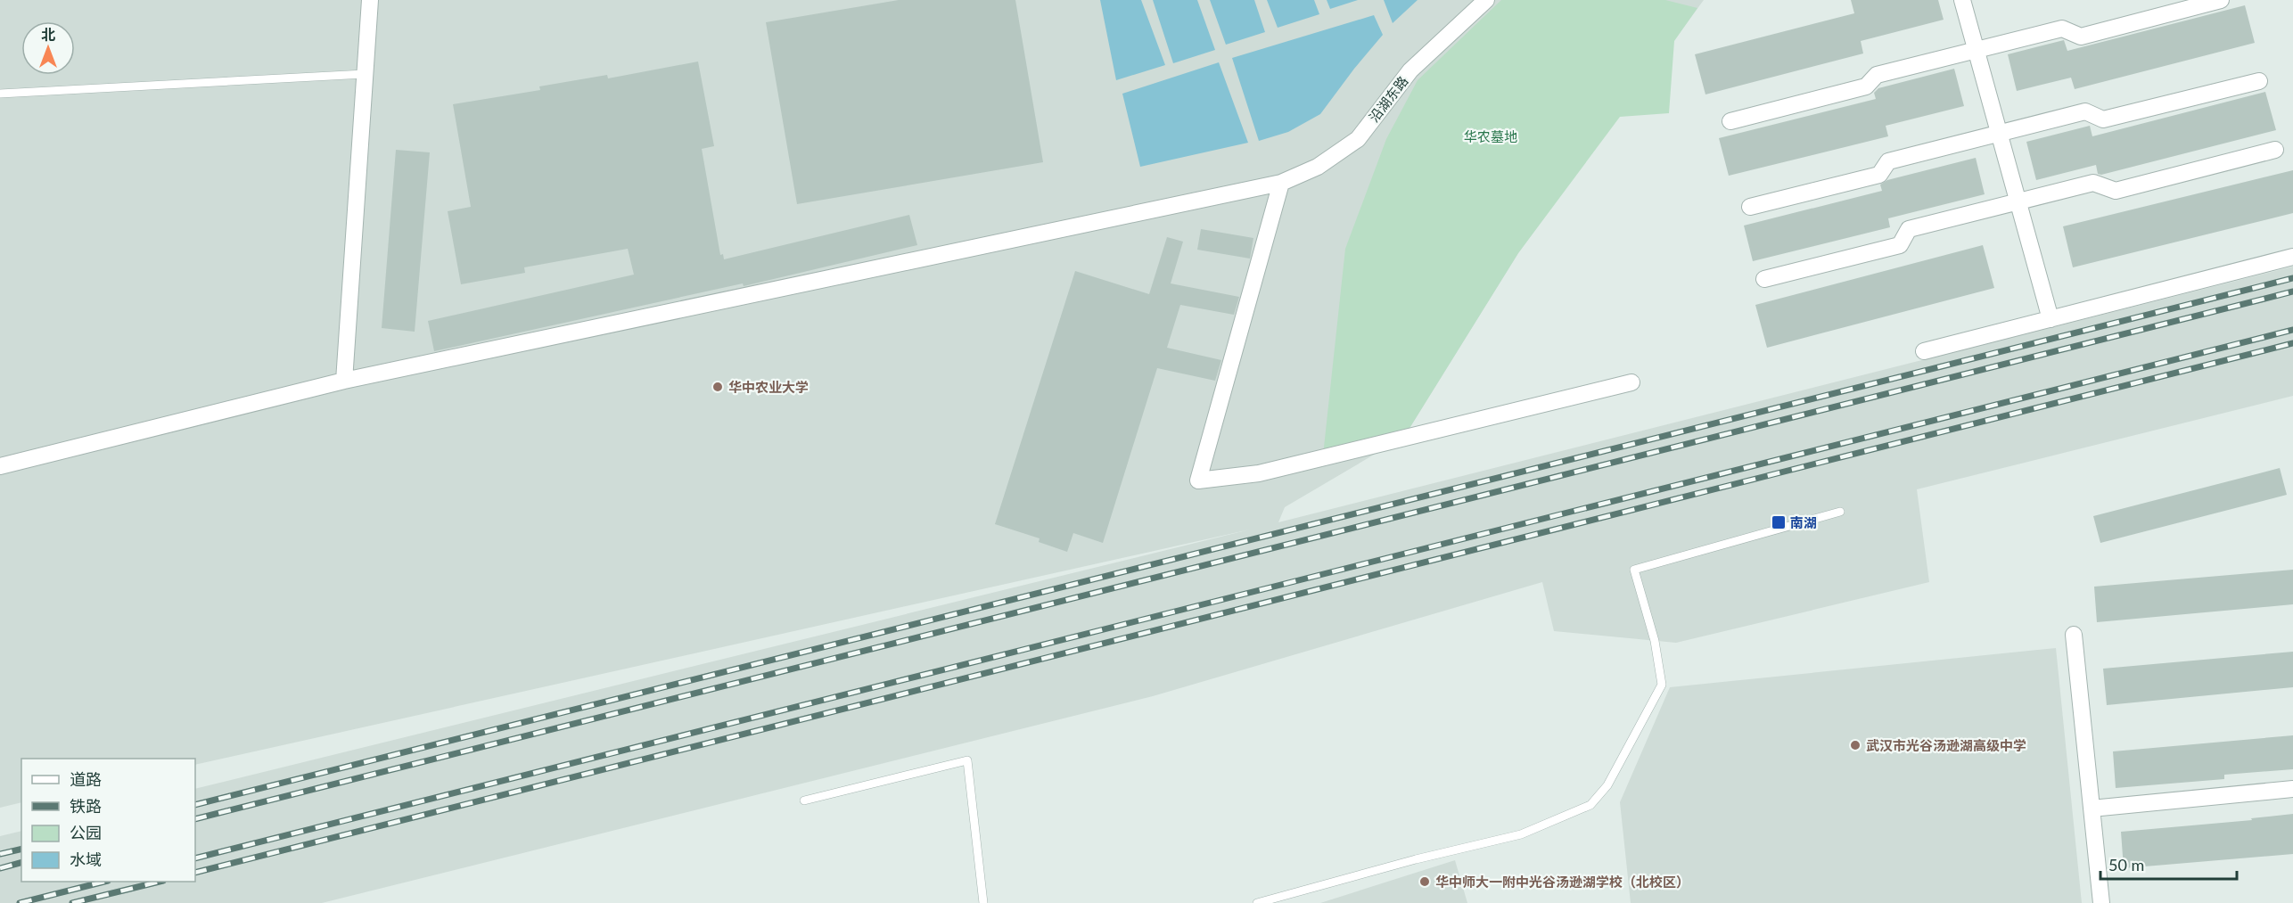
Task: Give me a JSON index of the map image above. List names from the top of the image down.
{
  "streets": {
    "street": ["沿湖东路"]
  },
  "parks": ["华农墓地"],
  "places": {
    "other": ["华中农业大学", "武汉市光谷汤逊湖高级中学", "华中师大一附中光谷汤逊湖学校（北校区）"],
    "transit": ["南湖"]
  },
  "legend": [
    "道路",
    "铁路",
    "公园",
    "水域"
  ],
  "scale_bar": "50 m",
  "north": "top"
}
